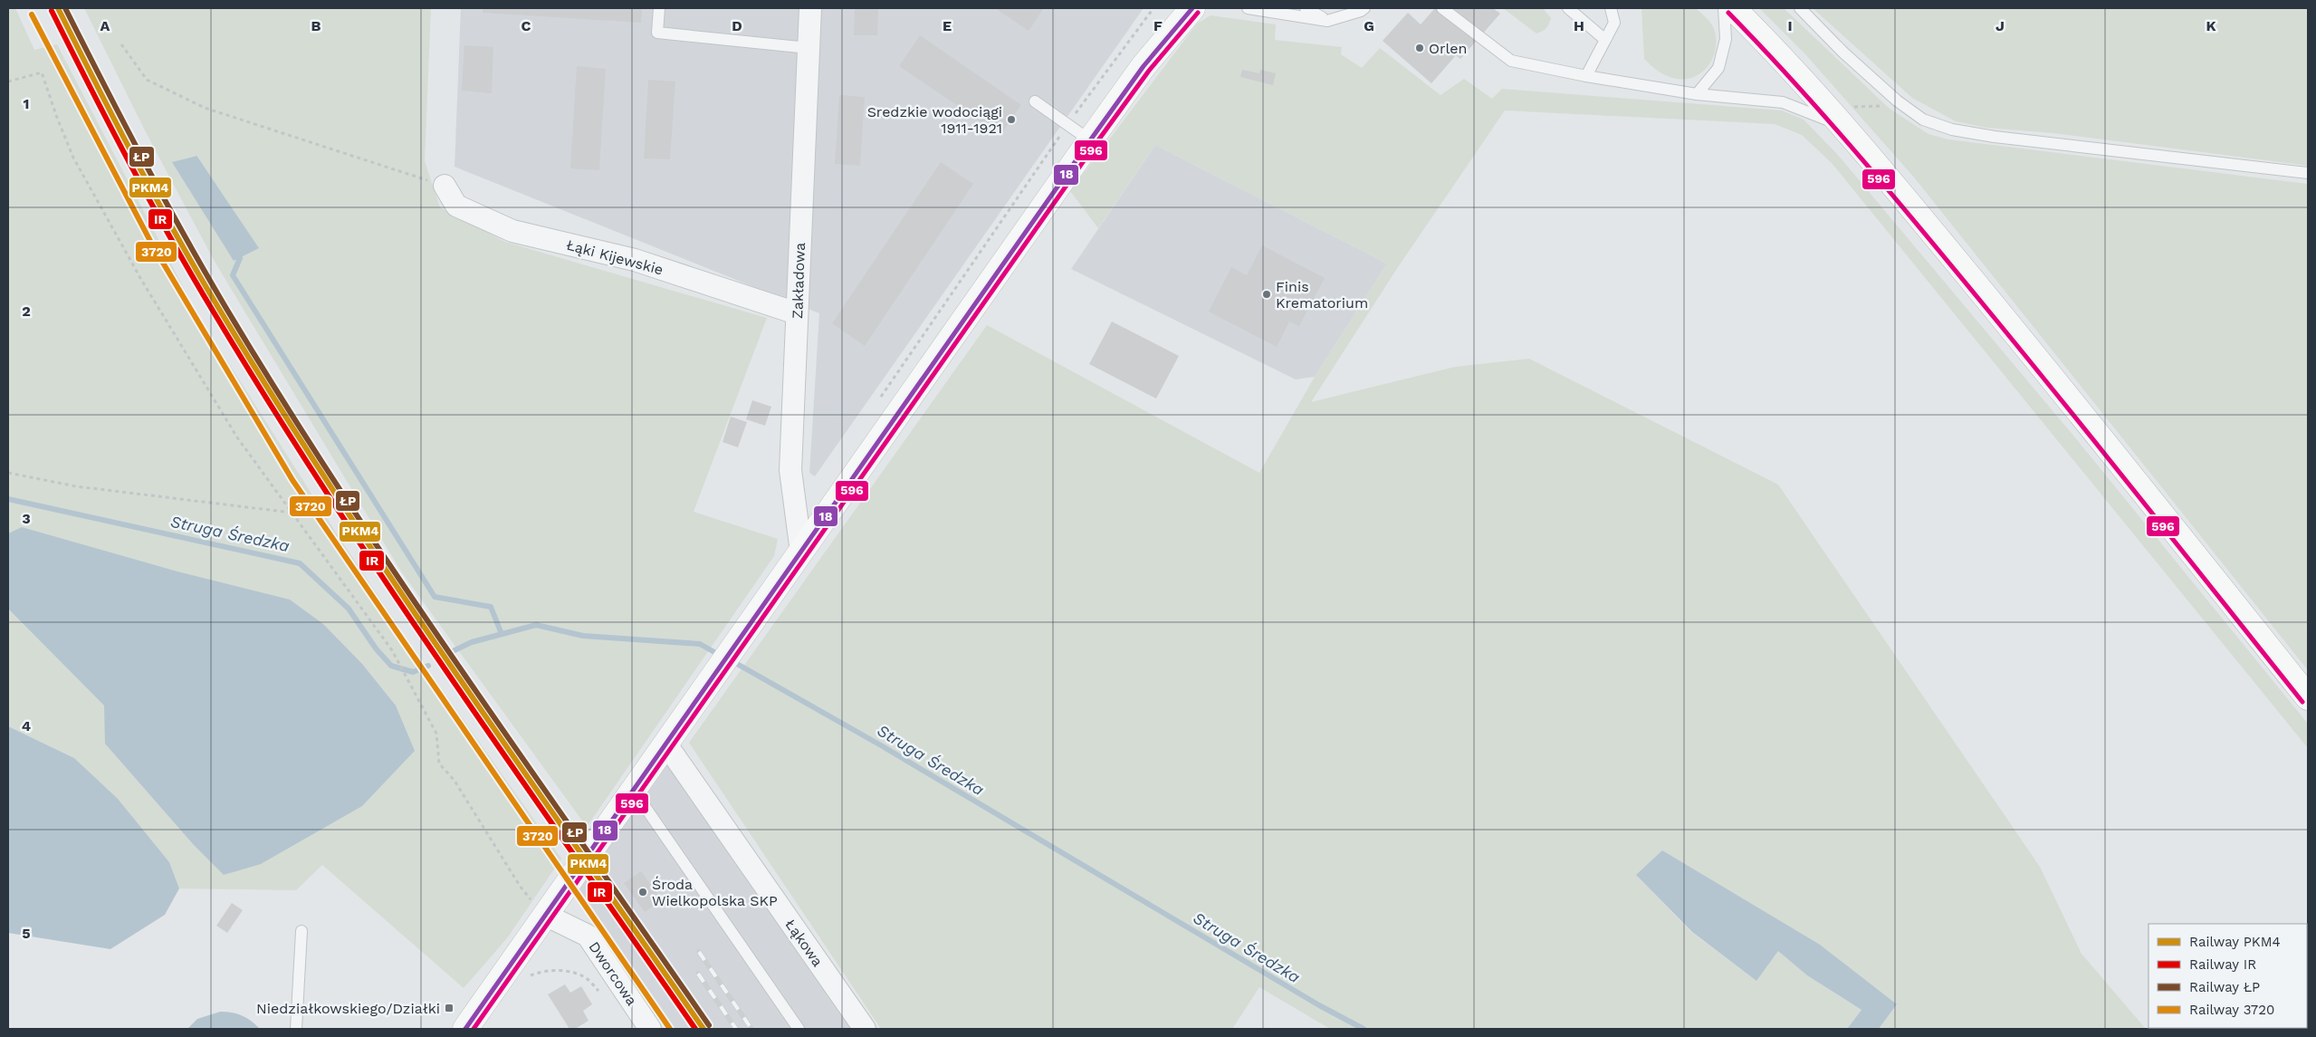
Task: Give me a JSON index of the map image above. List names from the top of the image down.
{
  "streets": {
    "street": [
      "Łąki Kijewskie",
      "Zakładowa",
      "Łąkowa",
      "Dworcowa"
    ]
  },
  "crossings": [
    ["Łąki Kijewskie", "Zakładowa"]
  ],
  "water": ["Struga Średzka"],
  "places": {
    "other": [
      "Orlen",
      "Sredzkie wodociągi 1911-1921",
      "Finis Krematorium",
      "Środa Wielkopolska SKP"
    ],
    "transit": ["Niedziałkowskiego/Działki"]
  },
  "lines": [
    "rail line PKM4",
    "rail line ŁP",
    "transit line 18",
    "rail line IR",
    "transit line 596",
    "rail line 3720"
  ],
  "legend": [
    "Railway PKM4",
    "Railway IR",
    "Railway ŁP",
    "Railway 3720"
  ],
  "grid": {
    "columns": [
      "A",
      "B",
      "C",
      "D",
      "E",
      "F",
      "G",
      "H",
      "I",
      "J",
      "K"
    ],
    "rows": [
      "1",
      "2",
      "3",
      "4",
      "5"
    ]
  }
}
